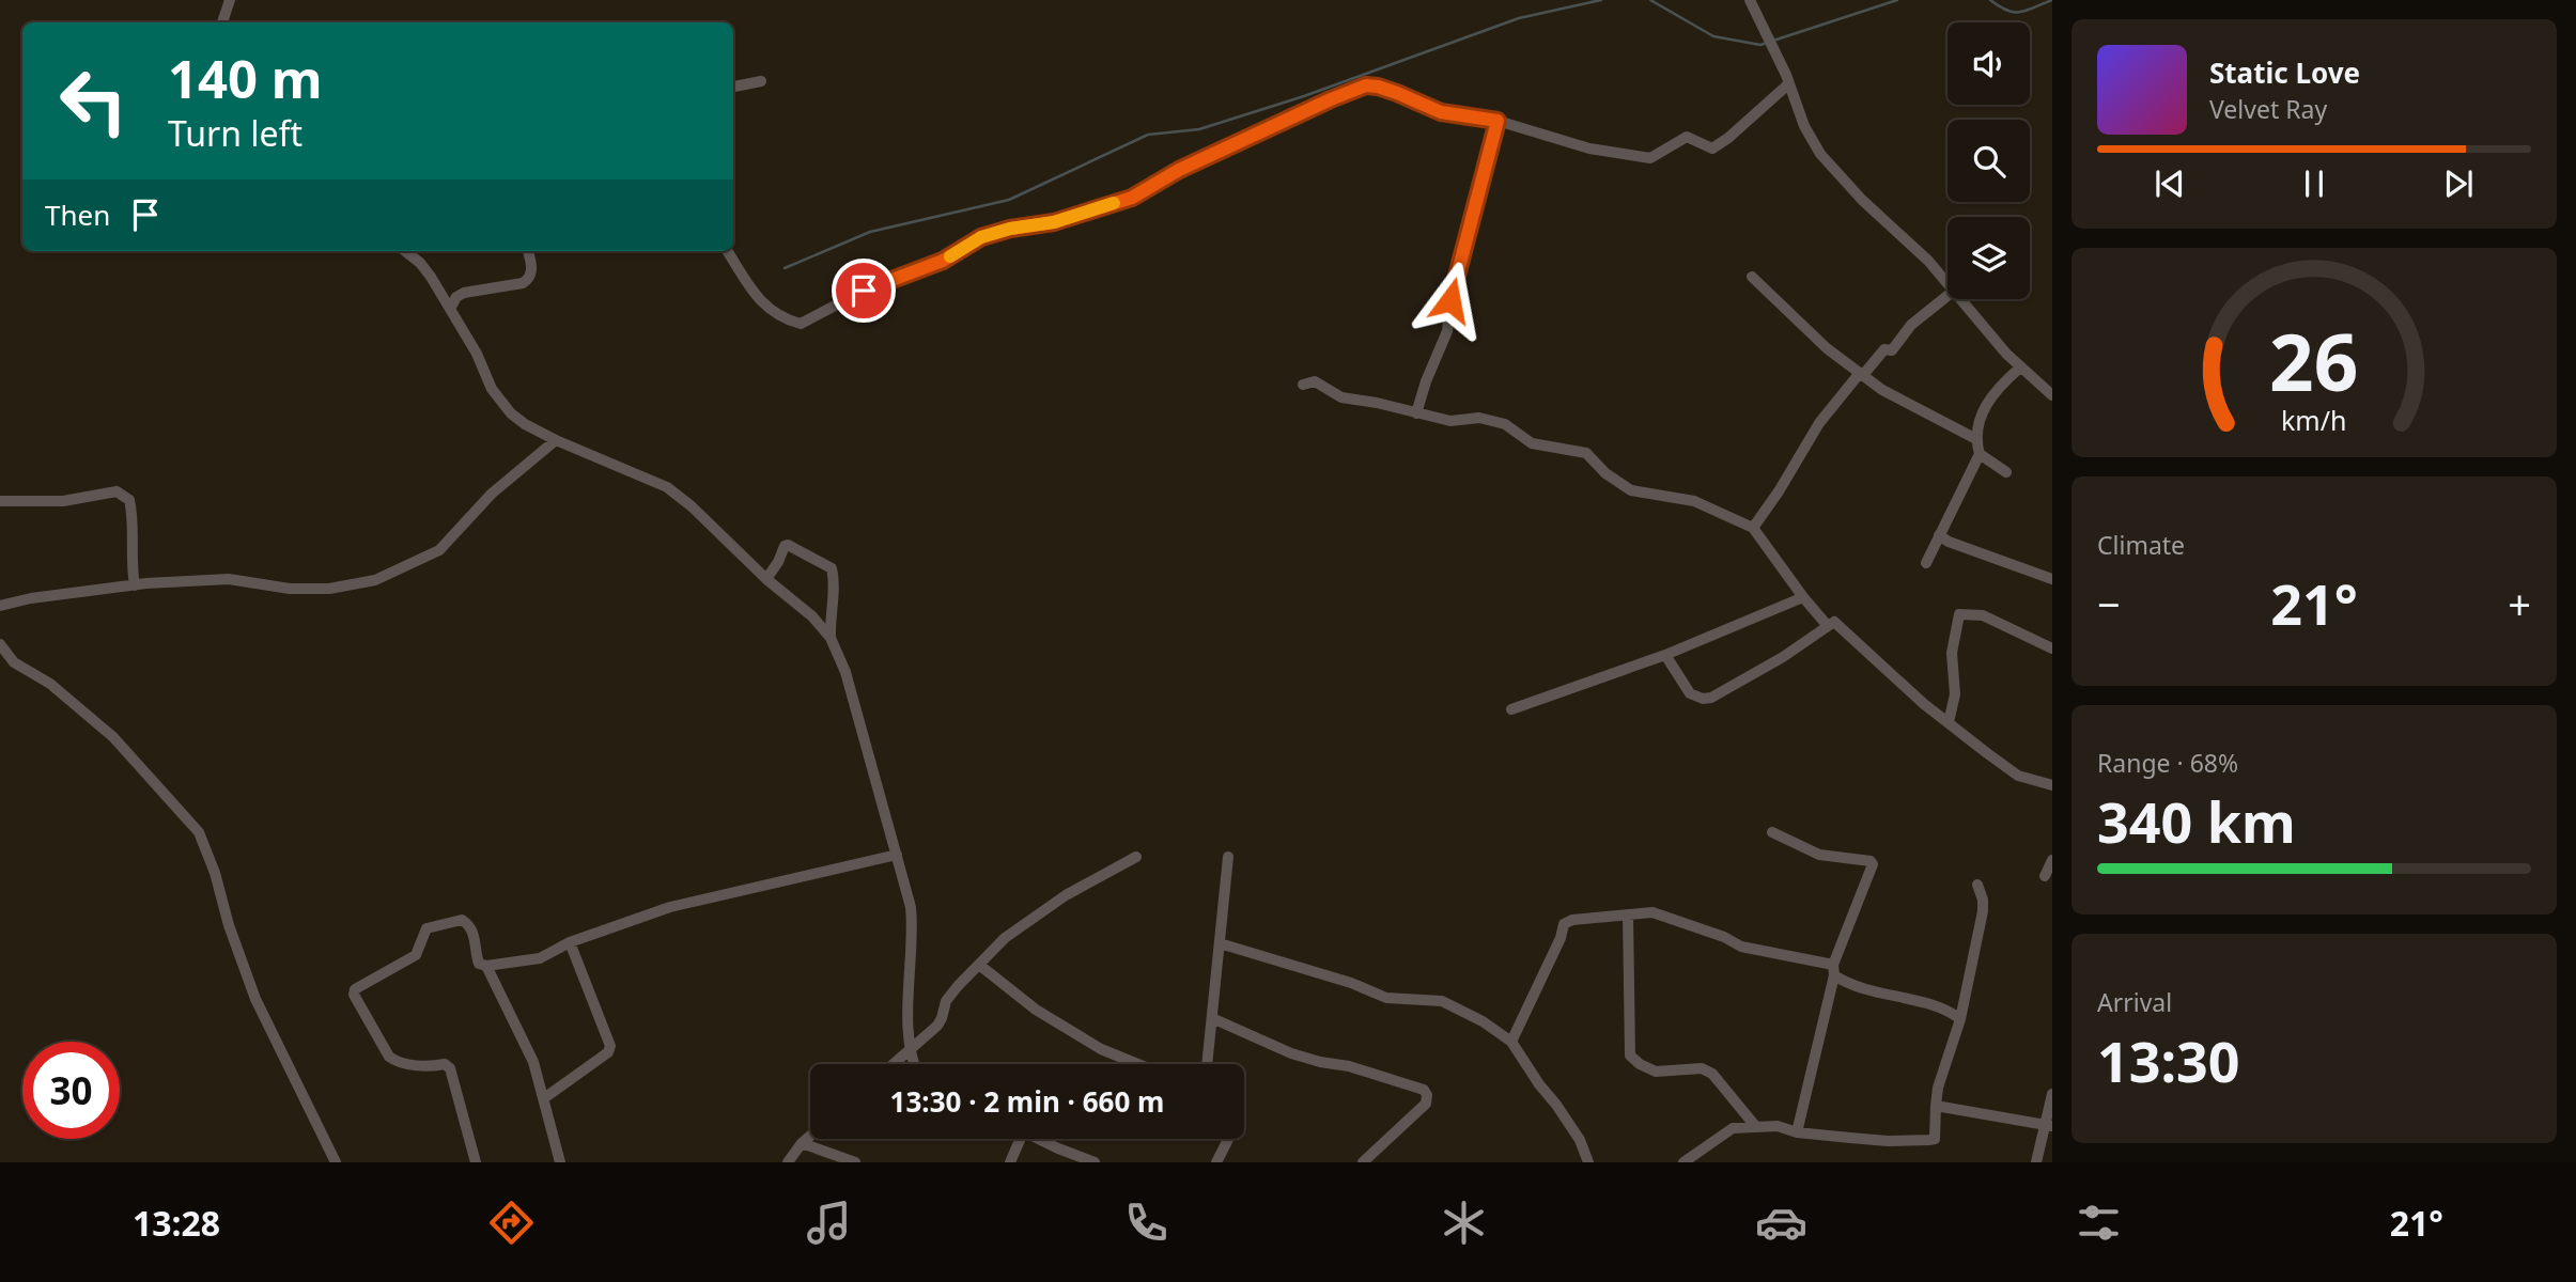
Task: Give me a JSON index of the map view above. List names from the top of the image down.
{
  "page": {
    "turn": ["140 m", "Turn left"],
    "song": ["Static Love", "Velvet Ray"],
    "then": "Then",
    "tile": [
      "Climate",
      ["Range · 68%", "340 km"],
      ["Arrival", "13:30"]
    ],
    "heat": ["−", "21°", "+"],
    "limit": "30",
    "trip": "13:30 · 2 min · 660 m",
    "tabs": ["13:28", "21°"],
    "gauge": ["26", "km/h"]
  }
}
